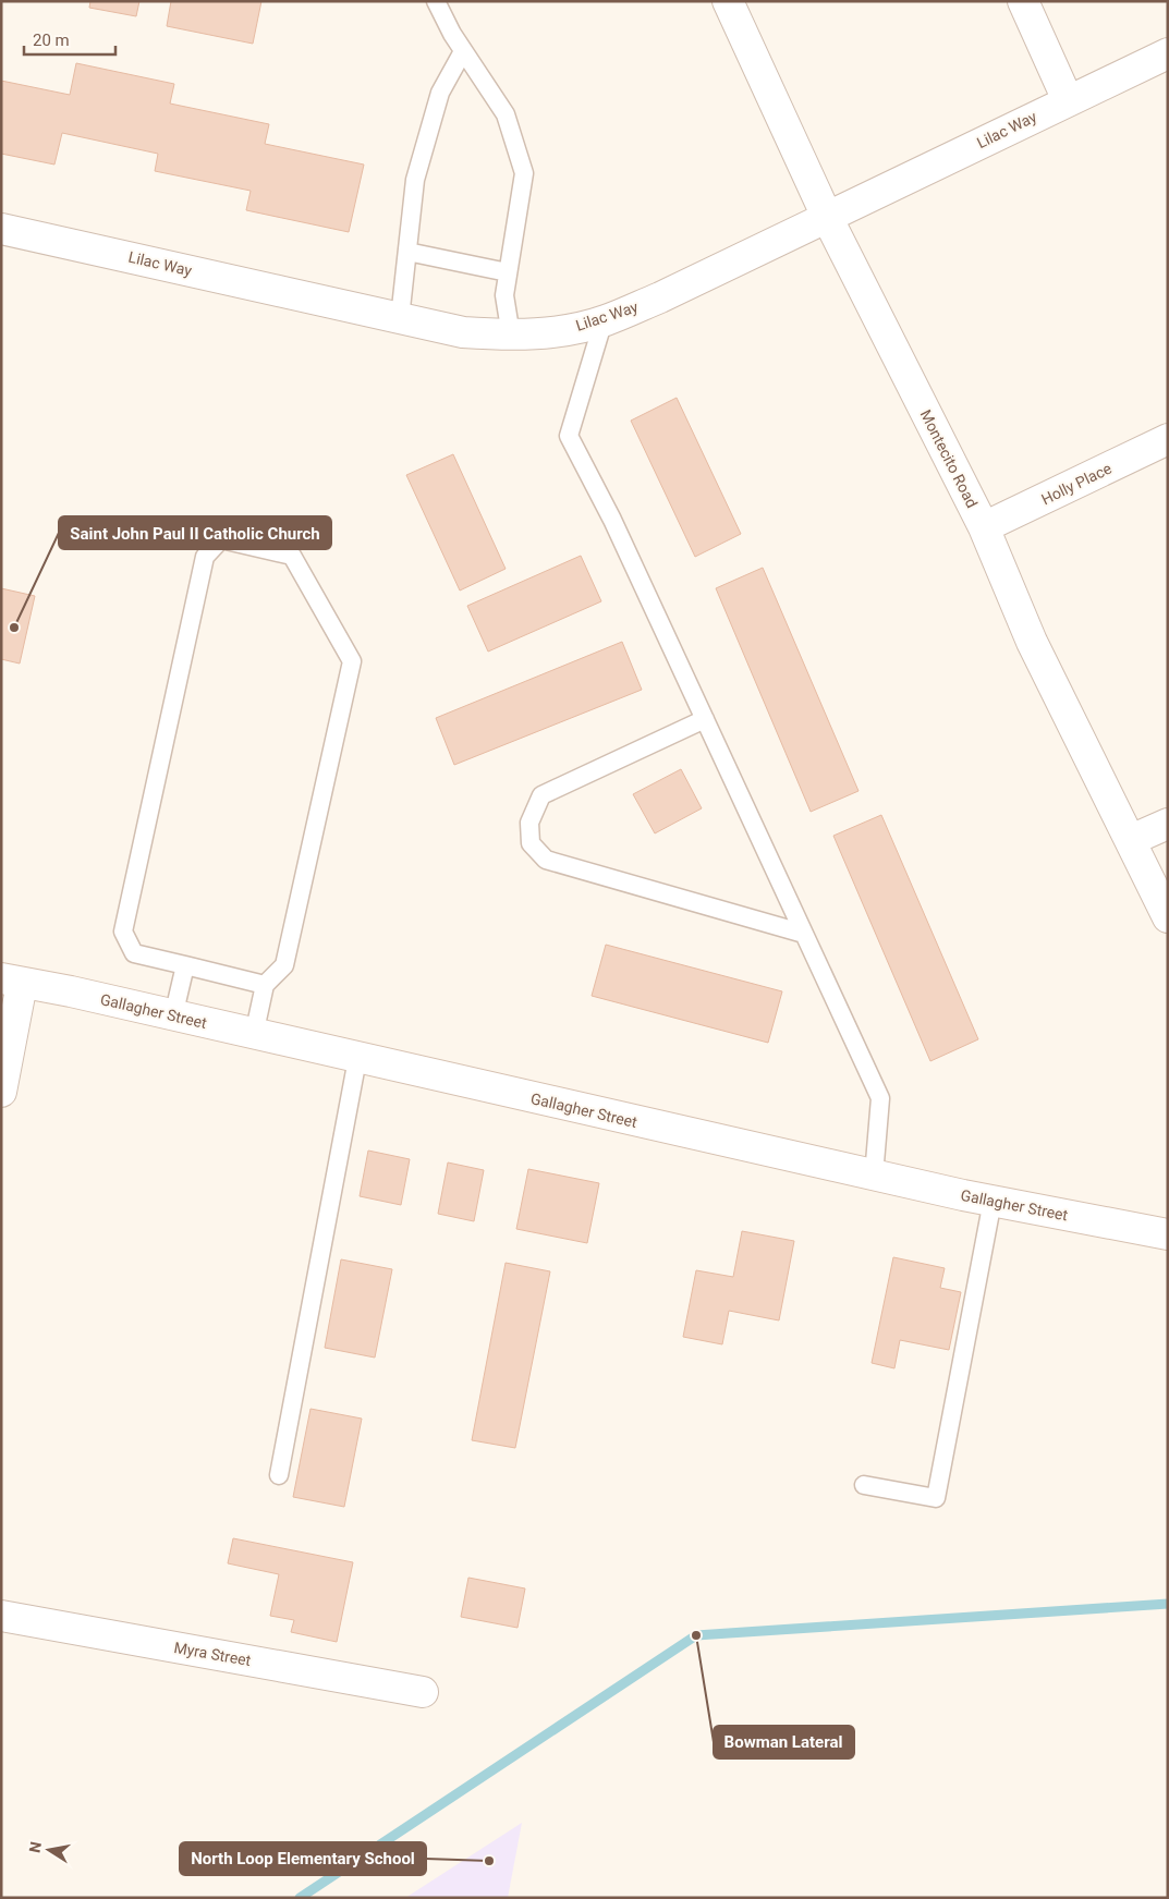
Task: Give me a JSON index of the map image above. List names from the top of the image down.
{
  "streets": {
    "street": [
      "Lilac Way",
      "Montecito Road",
      "Holly Place",
      "Gallagher Street",
      "Myra Street"
    ]
  },
  "crossings": [
    ["Lilac Way", "Montecito Road"],
    ["Montecito Road", "Holly Place"]
  ],
  "places": ["Saint John Paul II Catholic Church", "Bowman Lateral", "North Loop Elementary School"],
  "scale_bar": "20 m",
  "north": "left"
}
